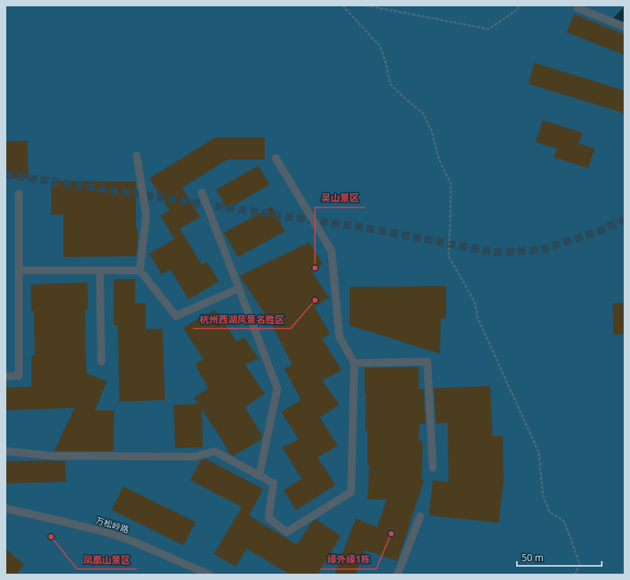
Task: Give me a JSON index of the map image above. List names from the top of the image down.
{
  "streets": {
    "street": ["万松岭路"]
  },
  "places": [
    "吴山景区",
    "杭州西湖风景名胜区",
    "缘外缘1栋",
    "凤凰山景区"
  ],
  "scale_bar": "50 m"
}
